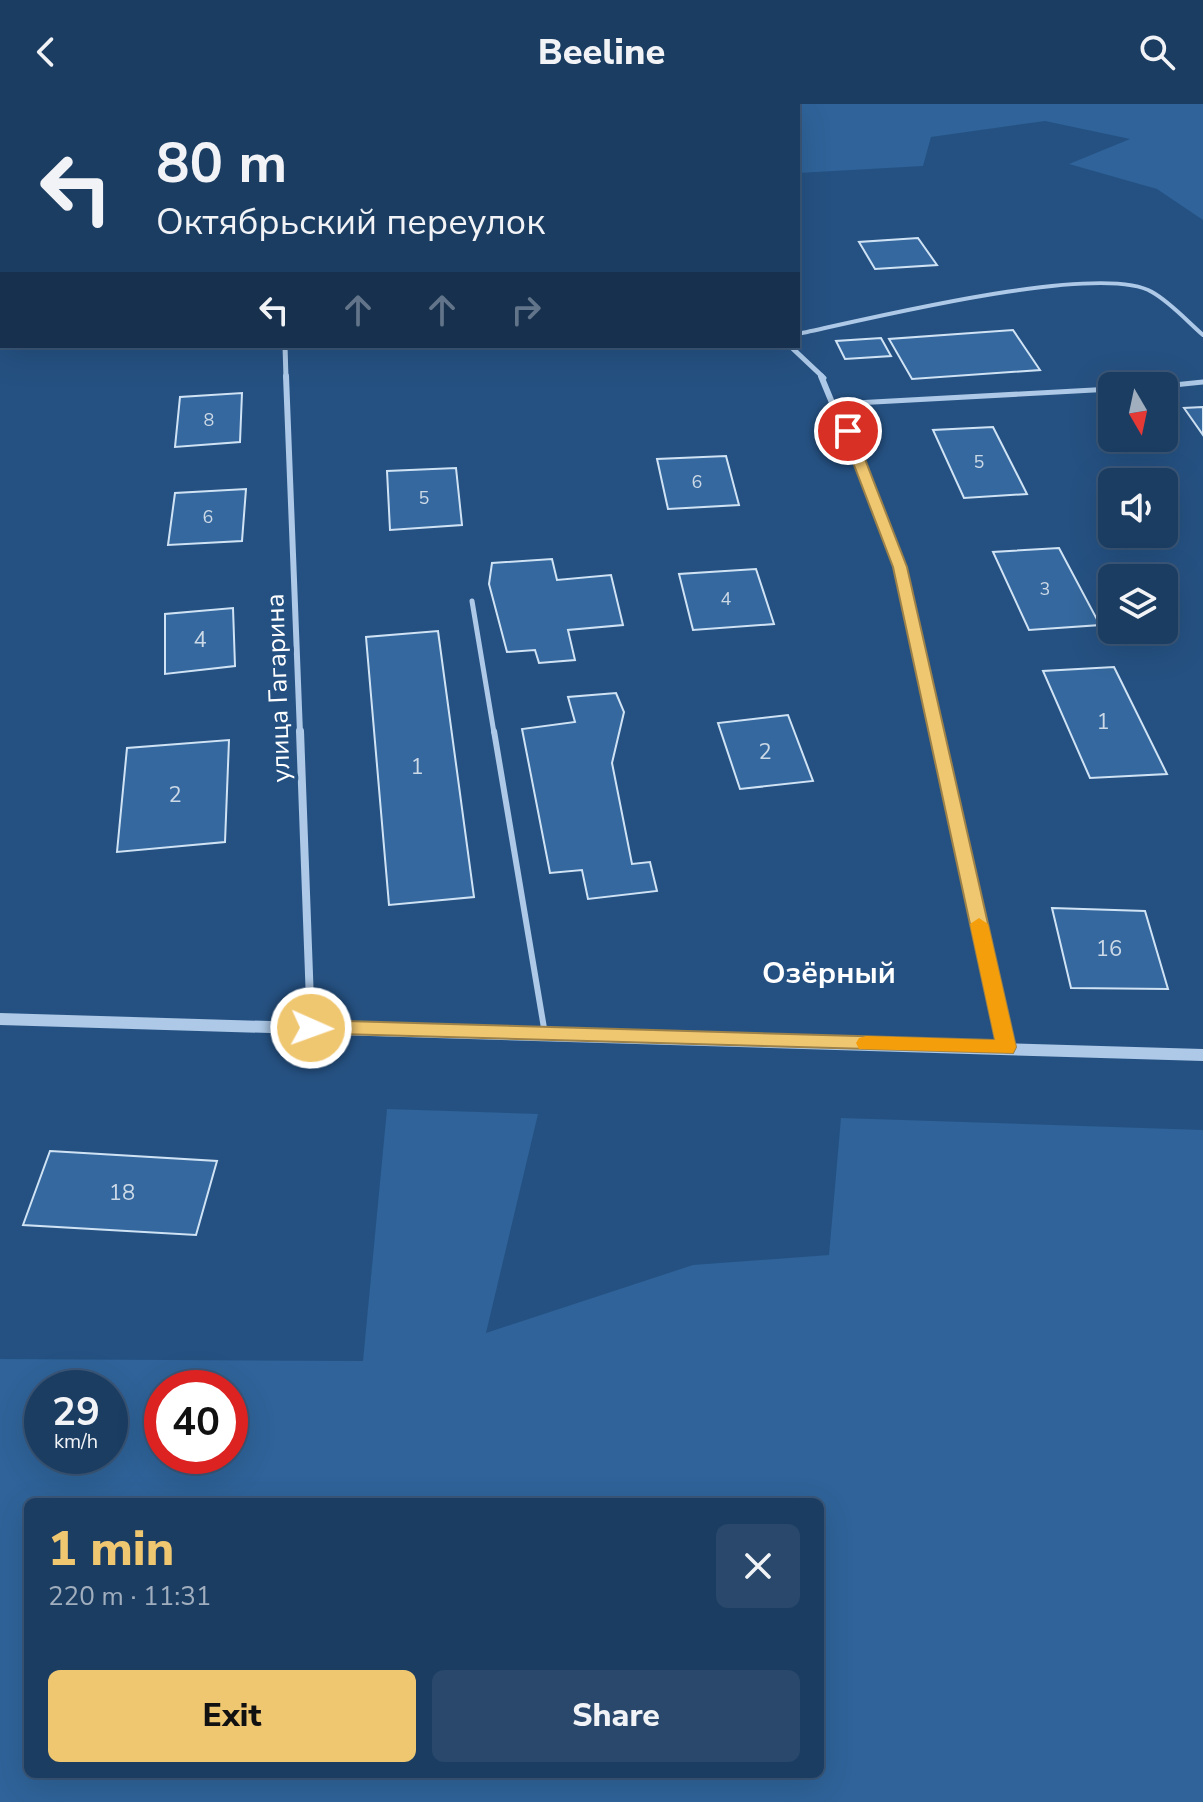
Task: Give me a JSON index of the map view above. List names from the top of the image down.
{
  "streets": {
    "street": ["улица Гагарина"]
  },
  "districts": ["Озёрный"],
  "house_numbers": [
    "8",
    "5",
    "6",
    "5",
    "6",
    "3",
    "4",
    "4",
    "1",
    "2",
    "1",
    "2",
    "16",
    "18"
  ],
  "north": "bottom",
  "page": {
    "header": "Beeline",
    "turn": ["80 m", "Октябрьский переулок"],
    "speed": "29 km/h",
    "limit": "40",
    "heading": ["1 min", "220 m · 11:31"],
    "buttons": ["Exit", "Share"]
  }
}
